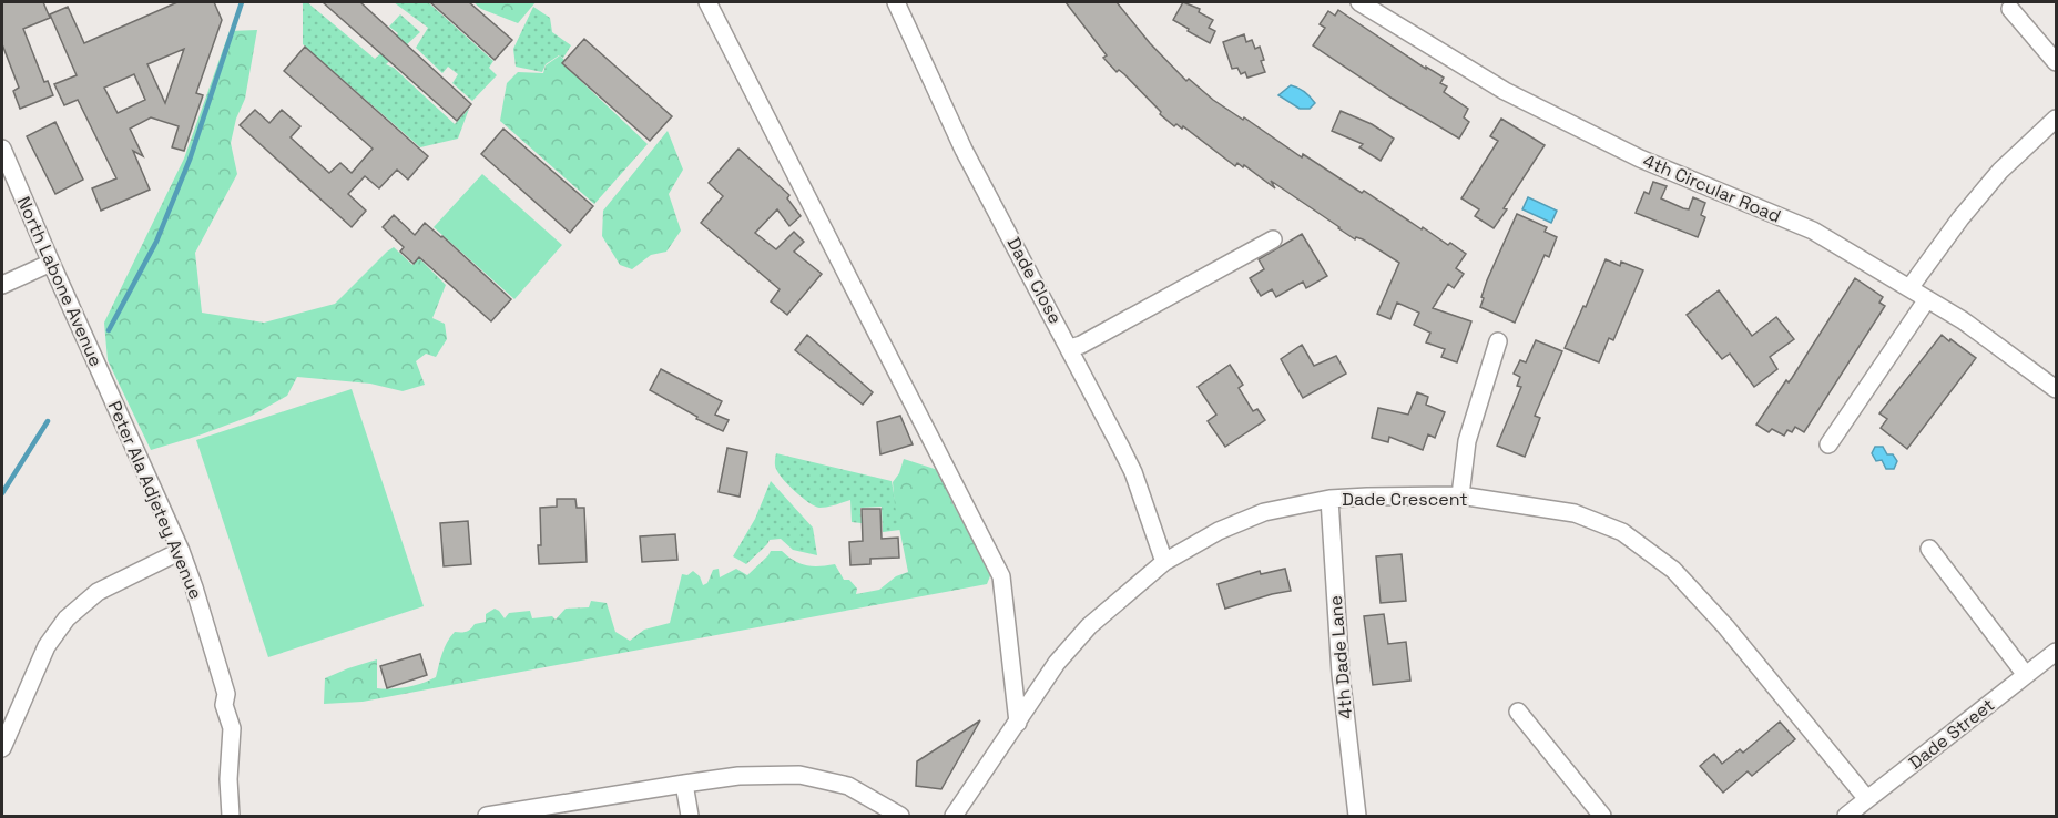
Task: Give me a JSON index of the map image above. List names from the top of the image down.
{
  "streets": {
    "street": [
      "4th Circular Road",
      "Dade Close",
      "North Labone Avenue",
      "Dade Crescent",
      "Peter Ala Adjetey Avenue",
      "4th Dade Lane",
      "Dade Street"
    ]
  },
  "crossings": [
    ["Dade Close", "Dade Crescent"],
    ["North Labone Avenue", "Peter Ala Adjetey Avenue"],
    ["Dade Crescent", "4th Dade Lane"],
    ["Dade Crescent", "Dade Street"]
  ]
}
